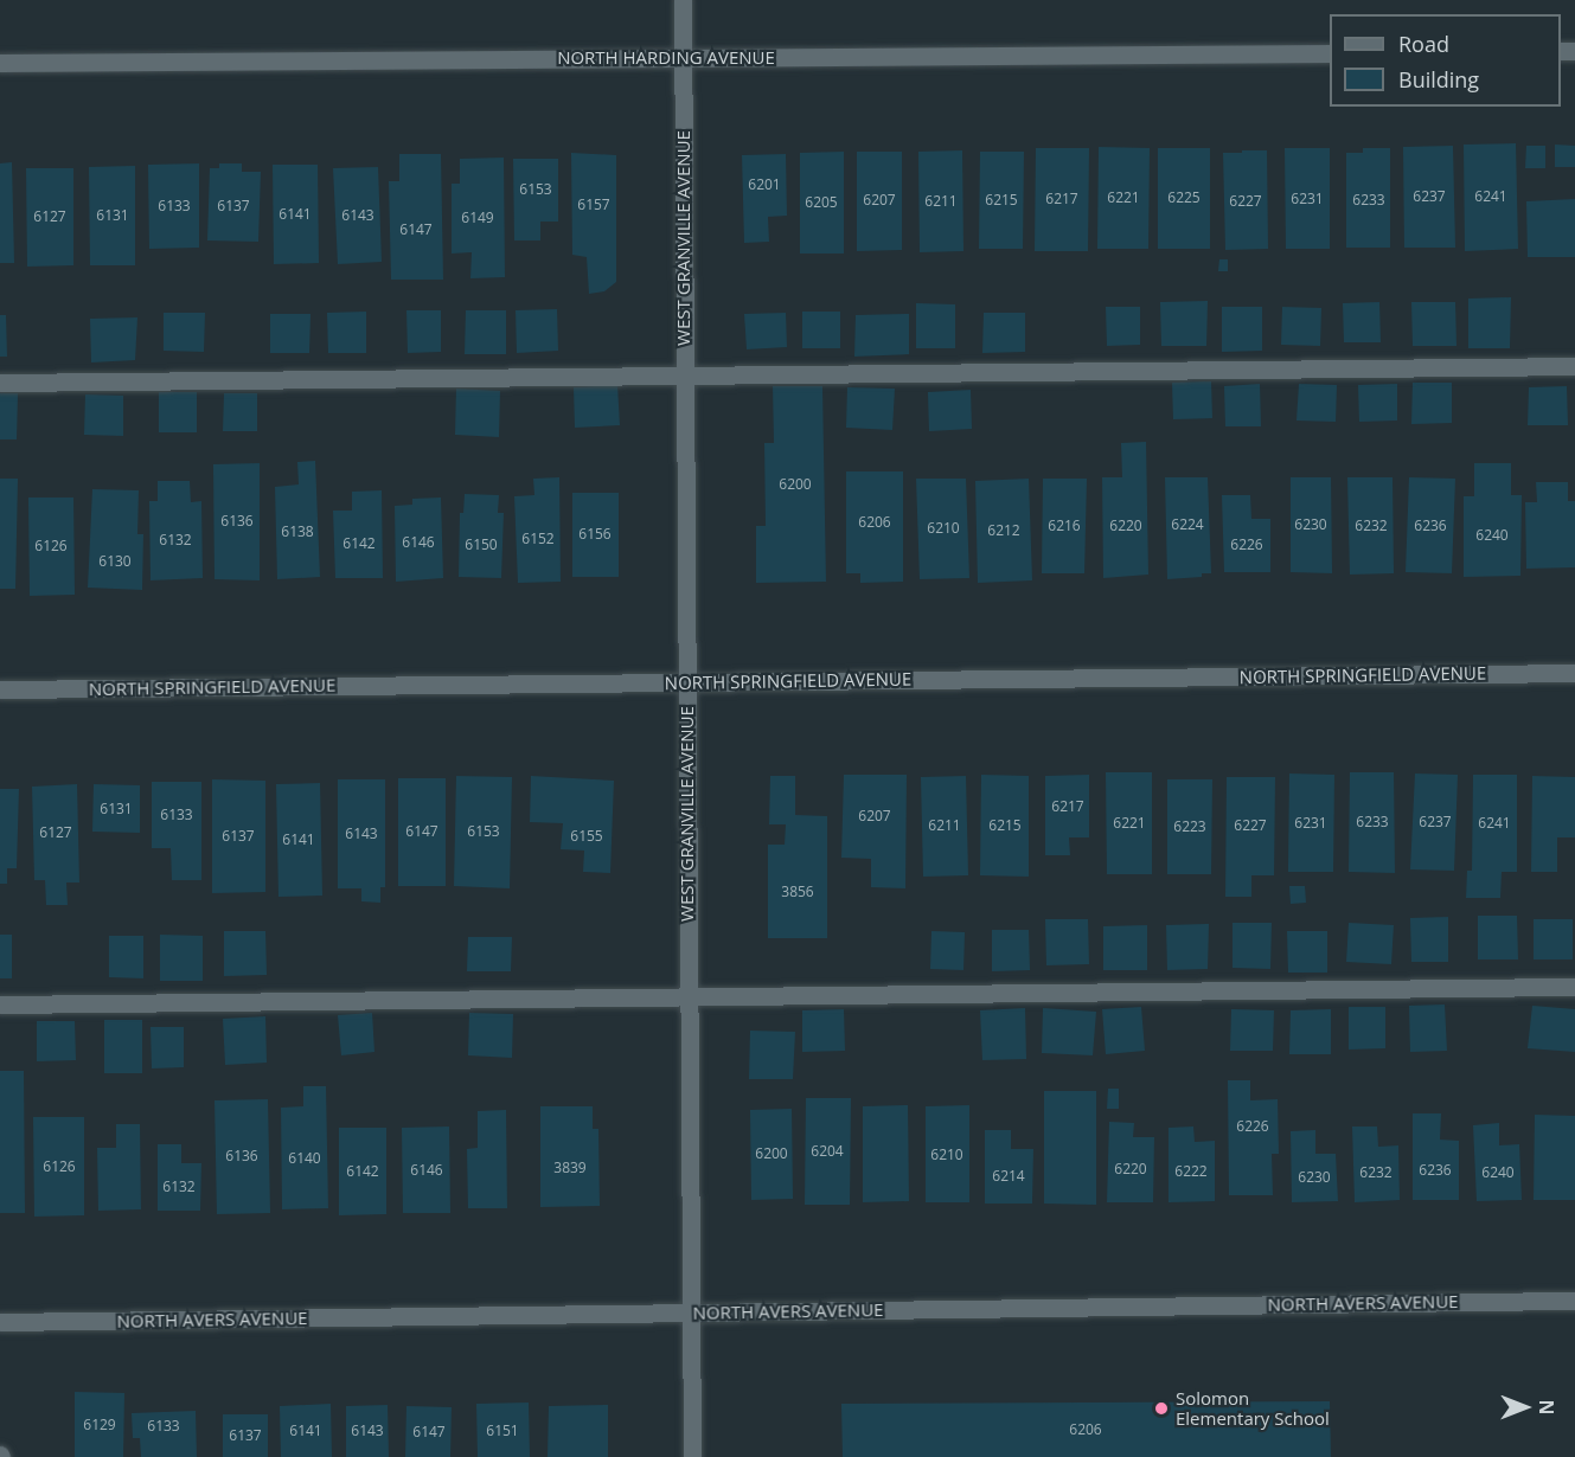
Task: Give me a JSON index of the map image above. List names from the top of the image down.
{
  "streets": {
    "street": [
      "NORTH HARDING AVENUE",
      "WEST GRANVILLE AVENUE",
      "NORTH SPRINGFIELD AVENUE",
      "NORTH AVERS AVENUE"
    ]
  },
  "crossings": [
    ["NORTH HARDING AVENUE", "WEST GRANVILLE AVENUE"],
    ["WEST GRANVILLE AVENUE", "NORTH SPRINGFIELD AVENUE"],
    ["WEST GRANVILLE AVENUE", "NORTH AVERS AVENUE"]
  ],
  "places": ["Solomon Elementary School"],
  "house_numbers": [
    "6201",
    "6153",
    "6237",
    "6241",
    "6221",
    "6225",
    "6217",
    "6231",
    "6207",
    "6215",
    "6233",
    "6211",
    "6227",
    "6205",
    "6157",
    "6133",
    "6137",
    "6141",
    "6131",
    "6143",
    "6127",
    "6149",
    "6147",
    "6200",
    "6136",
    "6206",
    "6224",
    "6230",
    "6216",
    "6220",
    "6232",
    "6236",
    "6210",
    "6212",
    "6138",
    "6156",
    "6240",
    "6152",
    "6132",
    "6146",
    "6142",
    "6150",
    "6226",
    "6126",
    "6130",
    "6217",
    "6131",
    "6133",
    "6207",
    "6233",
    "6237",
    "6221",
    "6231",
    "6241",
    "6211",
    "6215",
    "6227",
    "6223",
    "6147",
    "6153",
    "6127",
    "6143",
    "6137",
    "6155",
    "6141",
    "3856",
    "6226",
    "6204",
    "6200",
    "6210",
    "6136",
    "6140",
    "6126",
    "3839",
    "6220",
    "6146",
    "6236",
    "6142",
    "6222",
    "6232",
    "6240",
    "6214",
    "6230",
    "6132",
    "6129",
    "6133",
    "6206",
    "6141",
    "6143",
    "6151",
    "6147",
    "6137"
  ],
  "legend": ["Road", "Building"],
  "north": "right"
}
